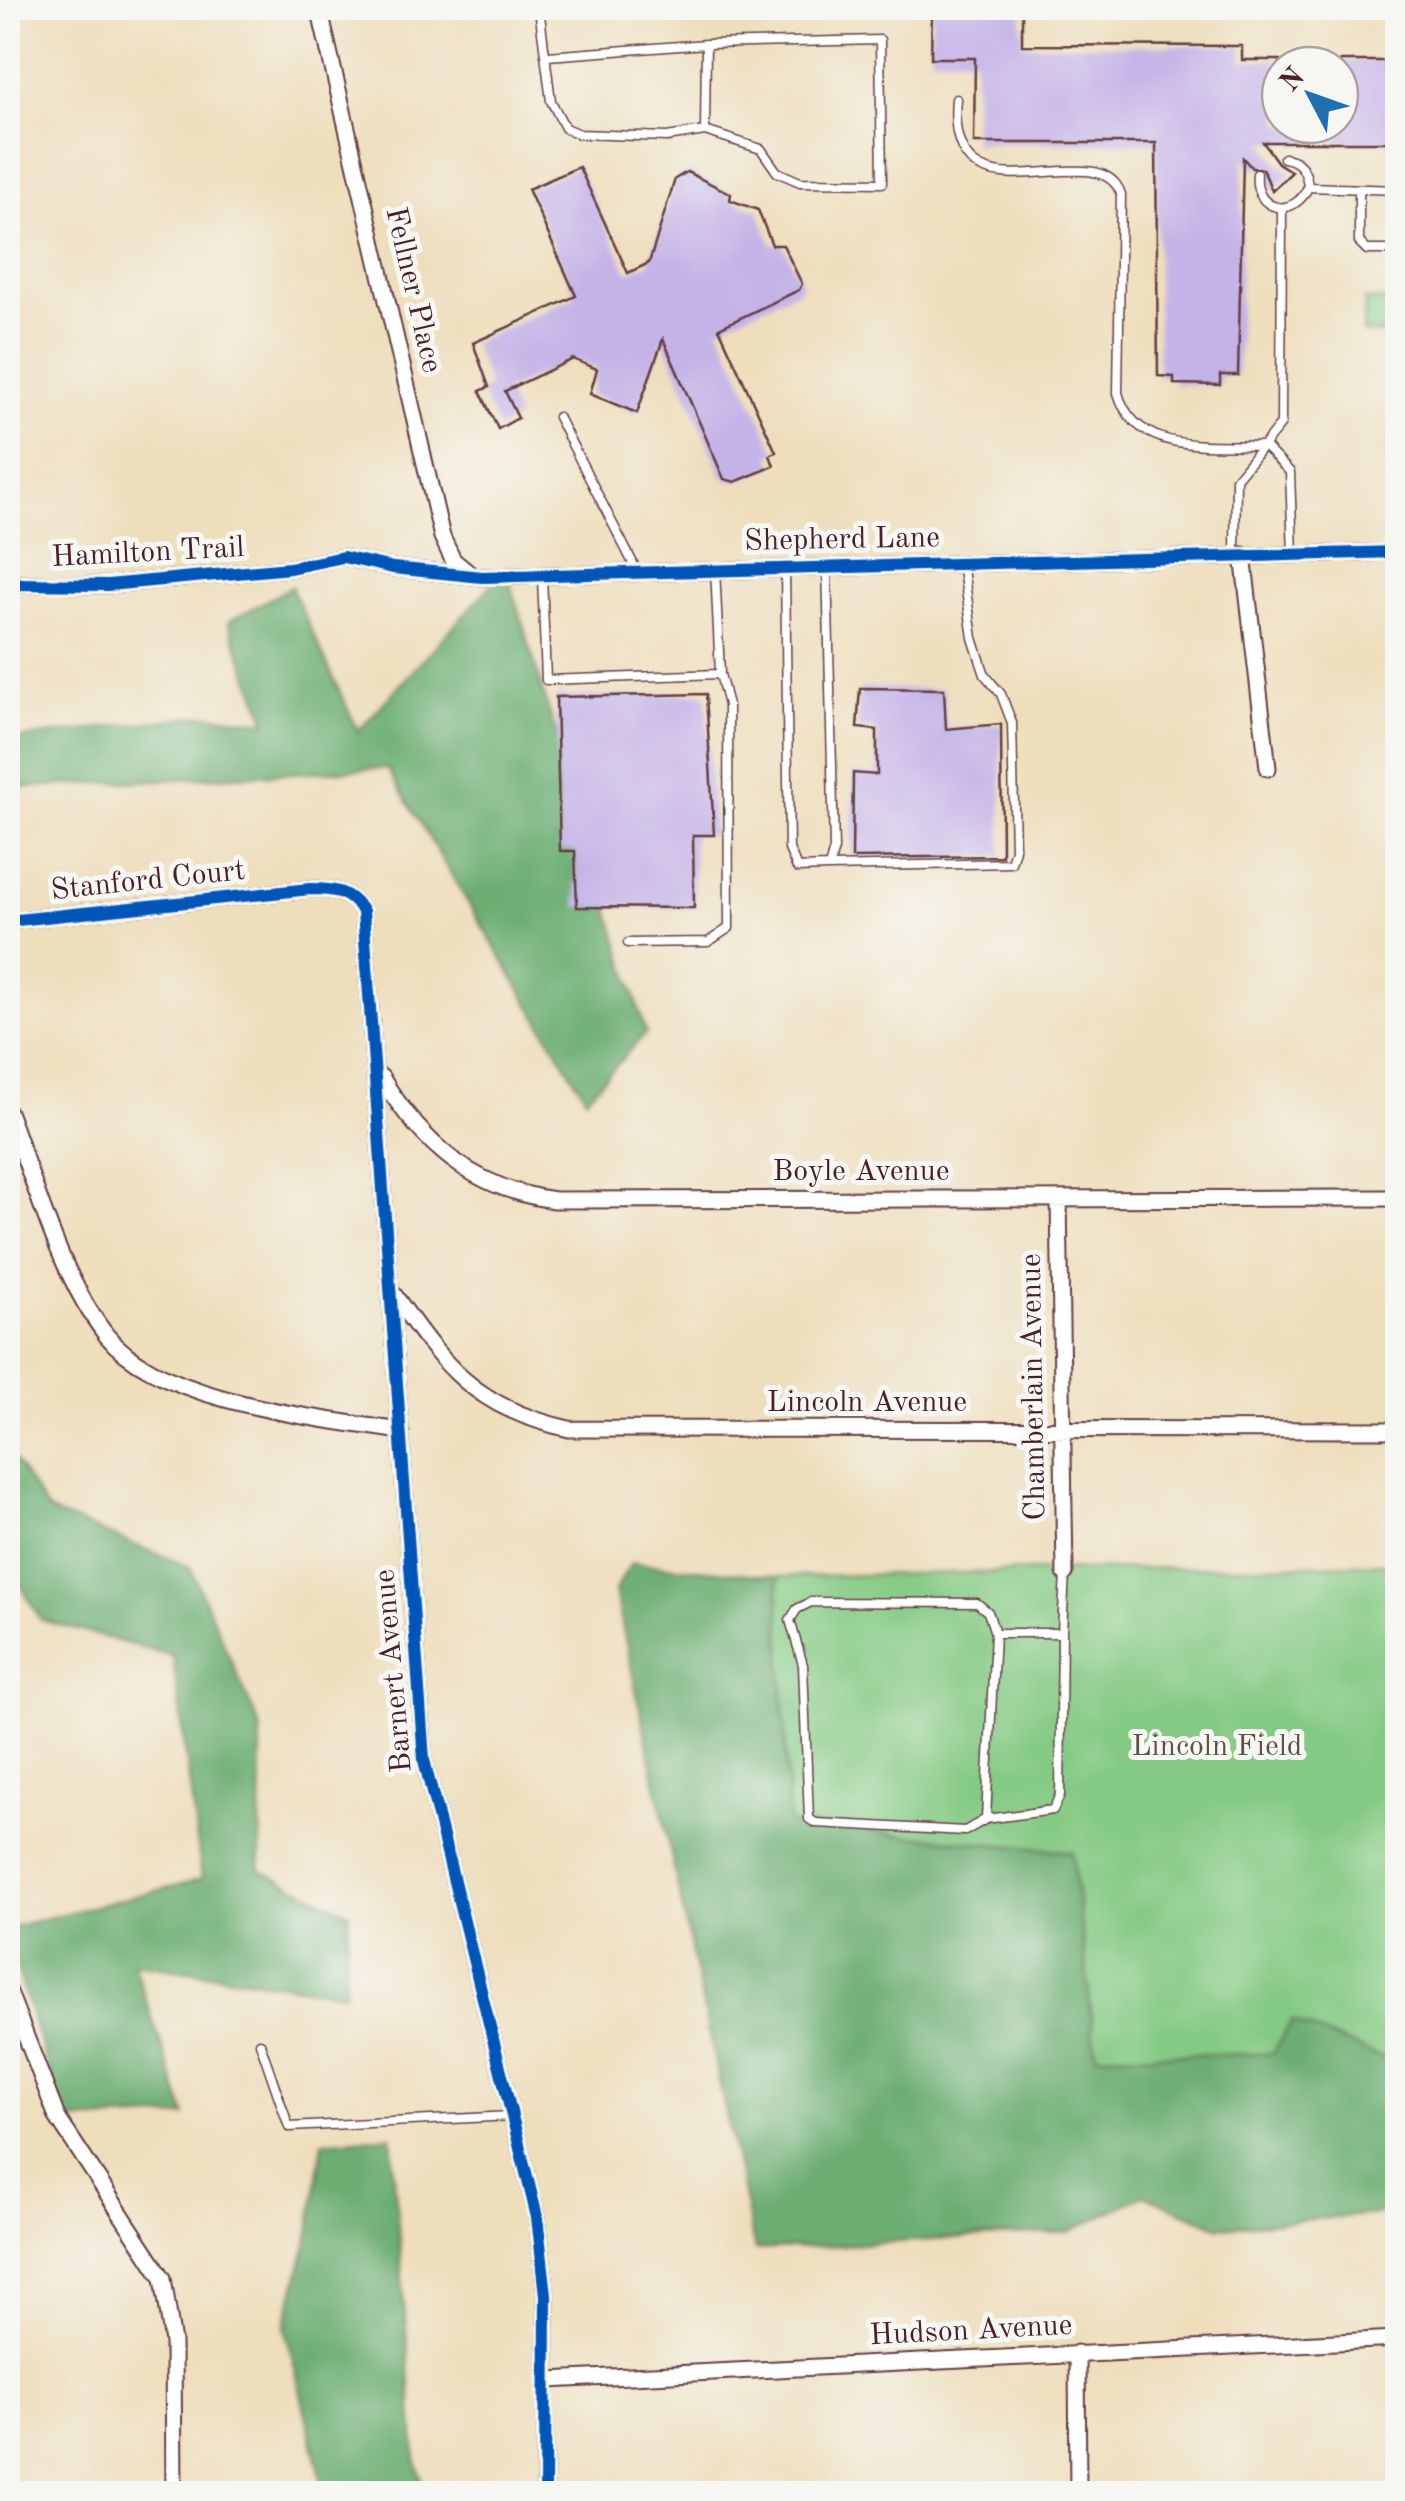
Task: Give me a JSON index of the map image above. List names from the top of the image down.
{
  "streets": {
    "street": [
      "Fellner Place",
      "Shepherd Lane",
      "Hamilton Trail",
      "Stanford Court",
      "Boyle Avenue",
      "Chamberlain Avenue",
      "Lincoln Avenue",
      "Barnert Avenue",
      "Hudson Avenue"
    ]
  },
  "crossings": [
    ["Fellner Place", "Shepherd Lane"],
    ["Shepherd Lane", "Hamilton Trail"],
    ["Stanford Court", "Barnert Avenue"],
    ["Boyle Avenue", "Chamberlain Avenue"],
    ["Boyle Avenue", "Barnert Avenue"],
    ["Chamberlain Avenue", "Lincoln Avenue"],
    ["Lincoln Avenue", "Barnert Avenue"],
    ["Barnert Avenue", "Hudson Avenue"]
  ],
  "parks": ["Lincoln Field"],
  "north": "top left"
}
